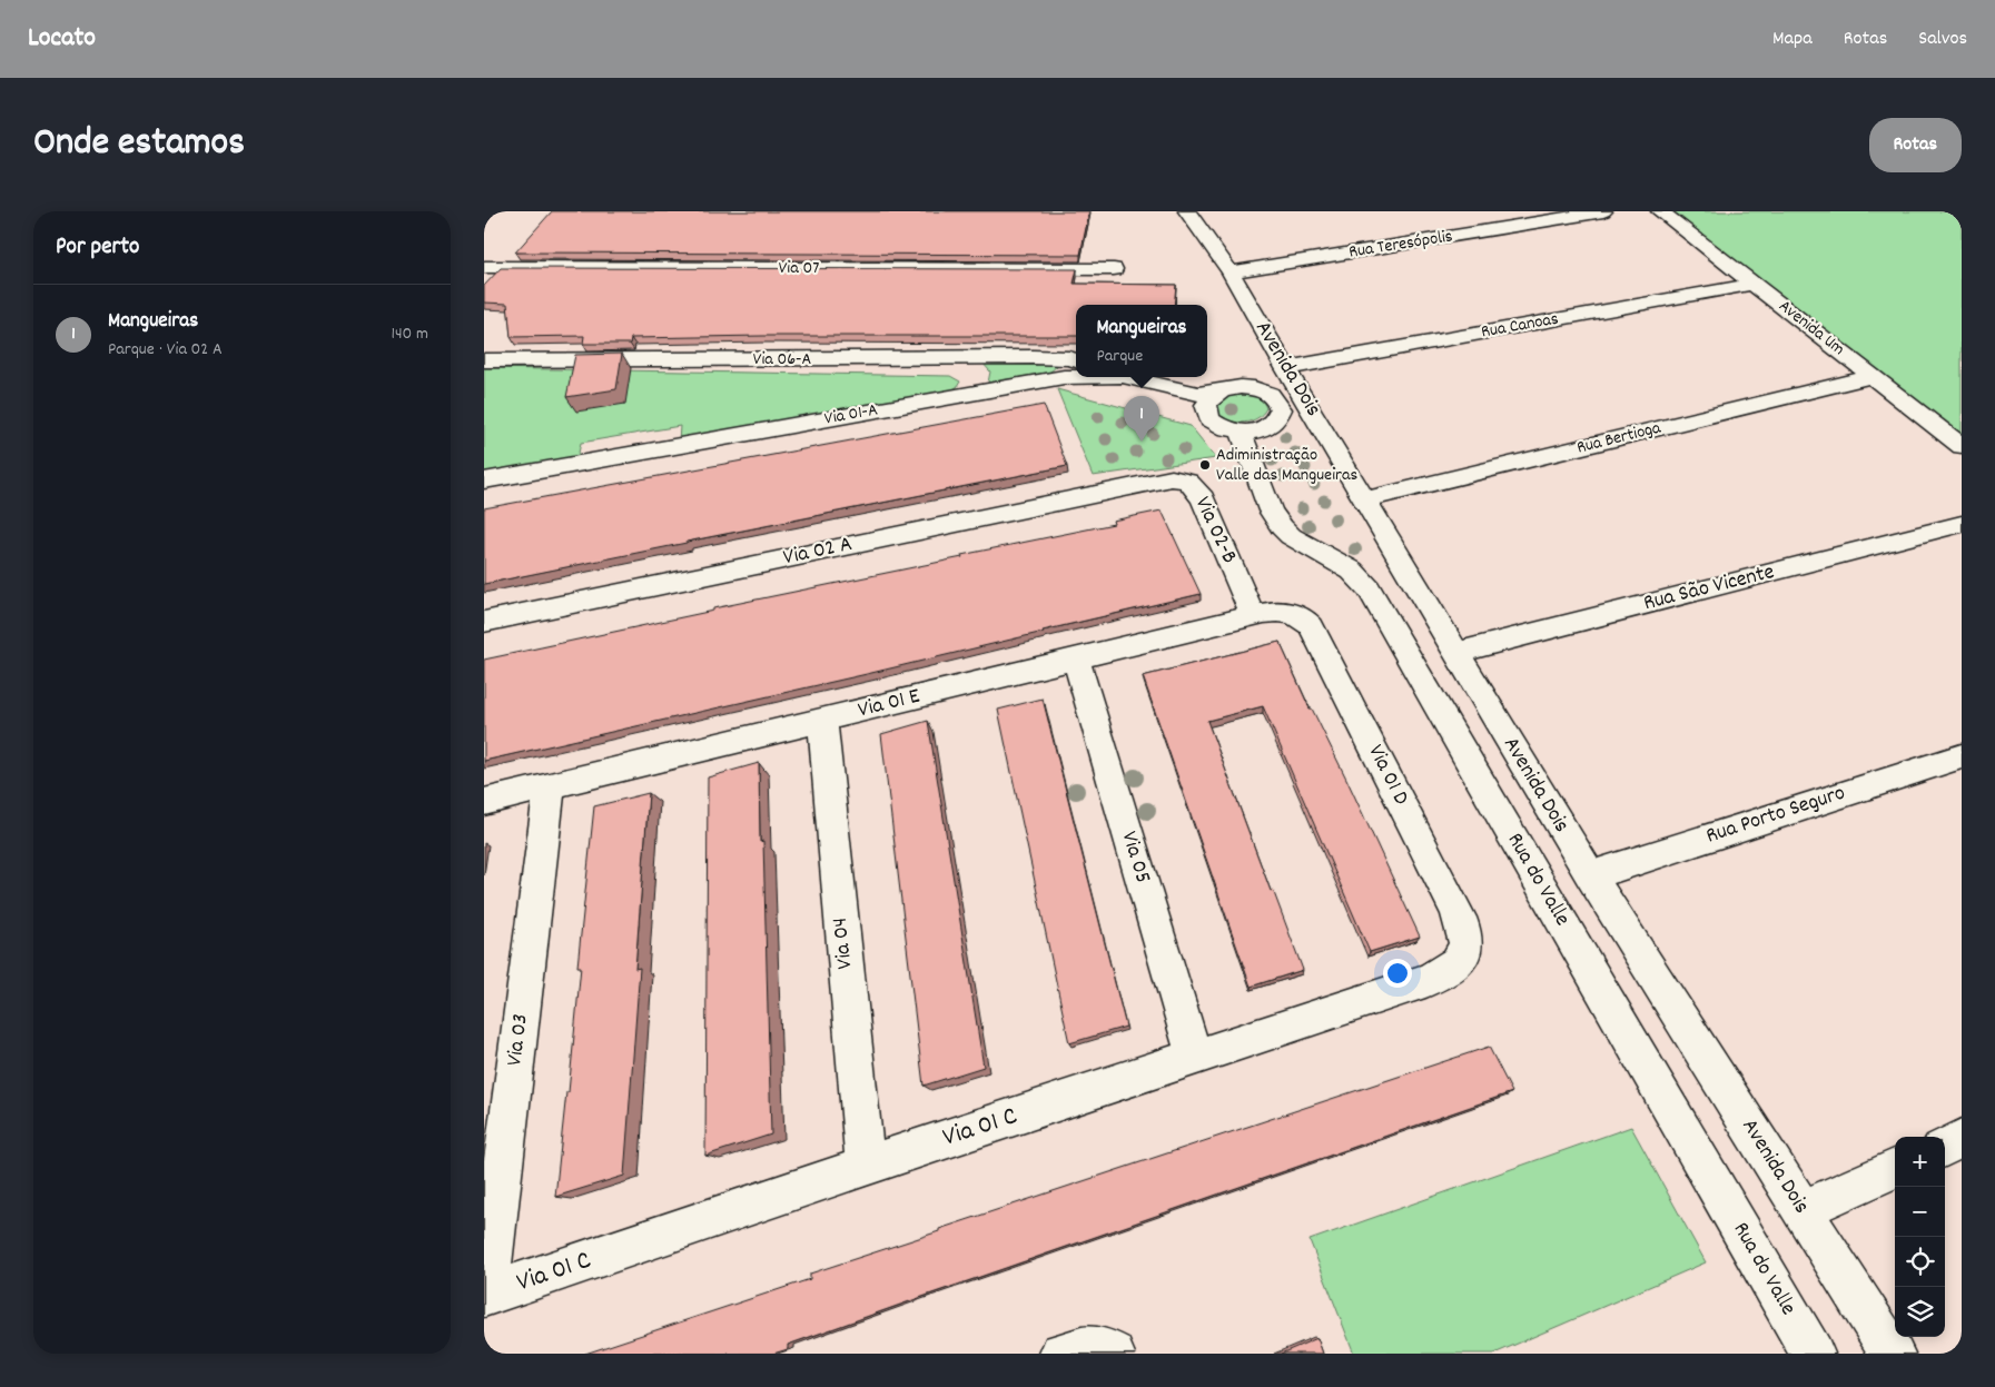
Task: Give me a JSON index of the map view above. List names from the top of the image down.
{
  "streets": {
    "street": [
      "Rua Teresópolis",
      "Via 07",
      "Rua Canoas",
      "Avenida Um",
      "Via 06-A",
      "Avenida Dois",
      "Via 01-A",
      "Rua Bertioga",
      "Via 02-B",
      "Via 02 A",
      "Rua São Vicente",
      "Via 01 E",
      "Via 01 D",
      "Rua Porto Seguro",
      "Via 05",
      "Rua do Valle",
      "Via 04",
      "Via 03",
      "Via 01 C"
    ]
  },
  "crossings": [
    ["Rua Teresópolis", "Avenida Dois"],
    ["Rua Canoas", "Avenida Um"],
    ["Rua Canoas", "Avenida Dois"],
    ["Avenida Um", "Rua Bertioga"],
    ["Avenida Dois", "Rua Bertioga"],
    ["Avenida Dois", "Rua São Vicente"],
    ["Avenida Dois", "Rua Porto Seguro"],
    ["Via 02-B", "Via 02 A"],
    ["Via 02-B", "Via 01 E"],
    ["Via 01 E", "Via 01 D"],
    ["Via 01 E", "Via 05"],
    ["Via 01 E", "Via 04"],
    ["Via 01 E", "Via 03"],
    ["Via 01 D", "Via 01 C"],
    ["Via 05", "Via 01 C"],
    ["Via 04", "Via 01 C"],
    ["Via 03", "Via 01 C"]
  ],
  "places": ["Adiministração Valle das Mangueiras"],
  "page": {
    "header": "Locato",
    "nav": ["Mapa", "Rotas", "Salvos"],
    "title": "Onde estamos",
    "buttons": "Rotas",
    "heading": "Por perto",
    "list": [
      {
        "mark": "1",
        "name": "Mangueiras",
        "note": "Parque · Via 02 A",
        "value": "140 m"
      }
    ],
    "popup": ["Mangueiras", "Parque"],
    "pins": "1",
    "map_buttons": ["+", "−"]
  }
}
